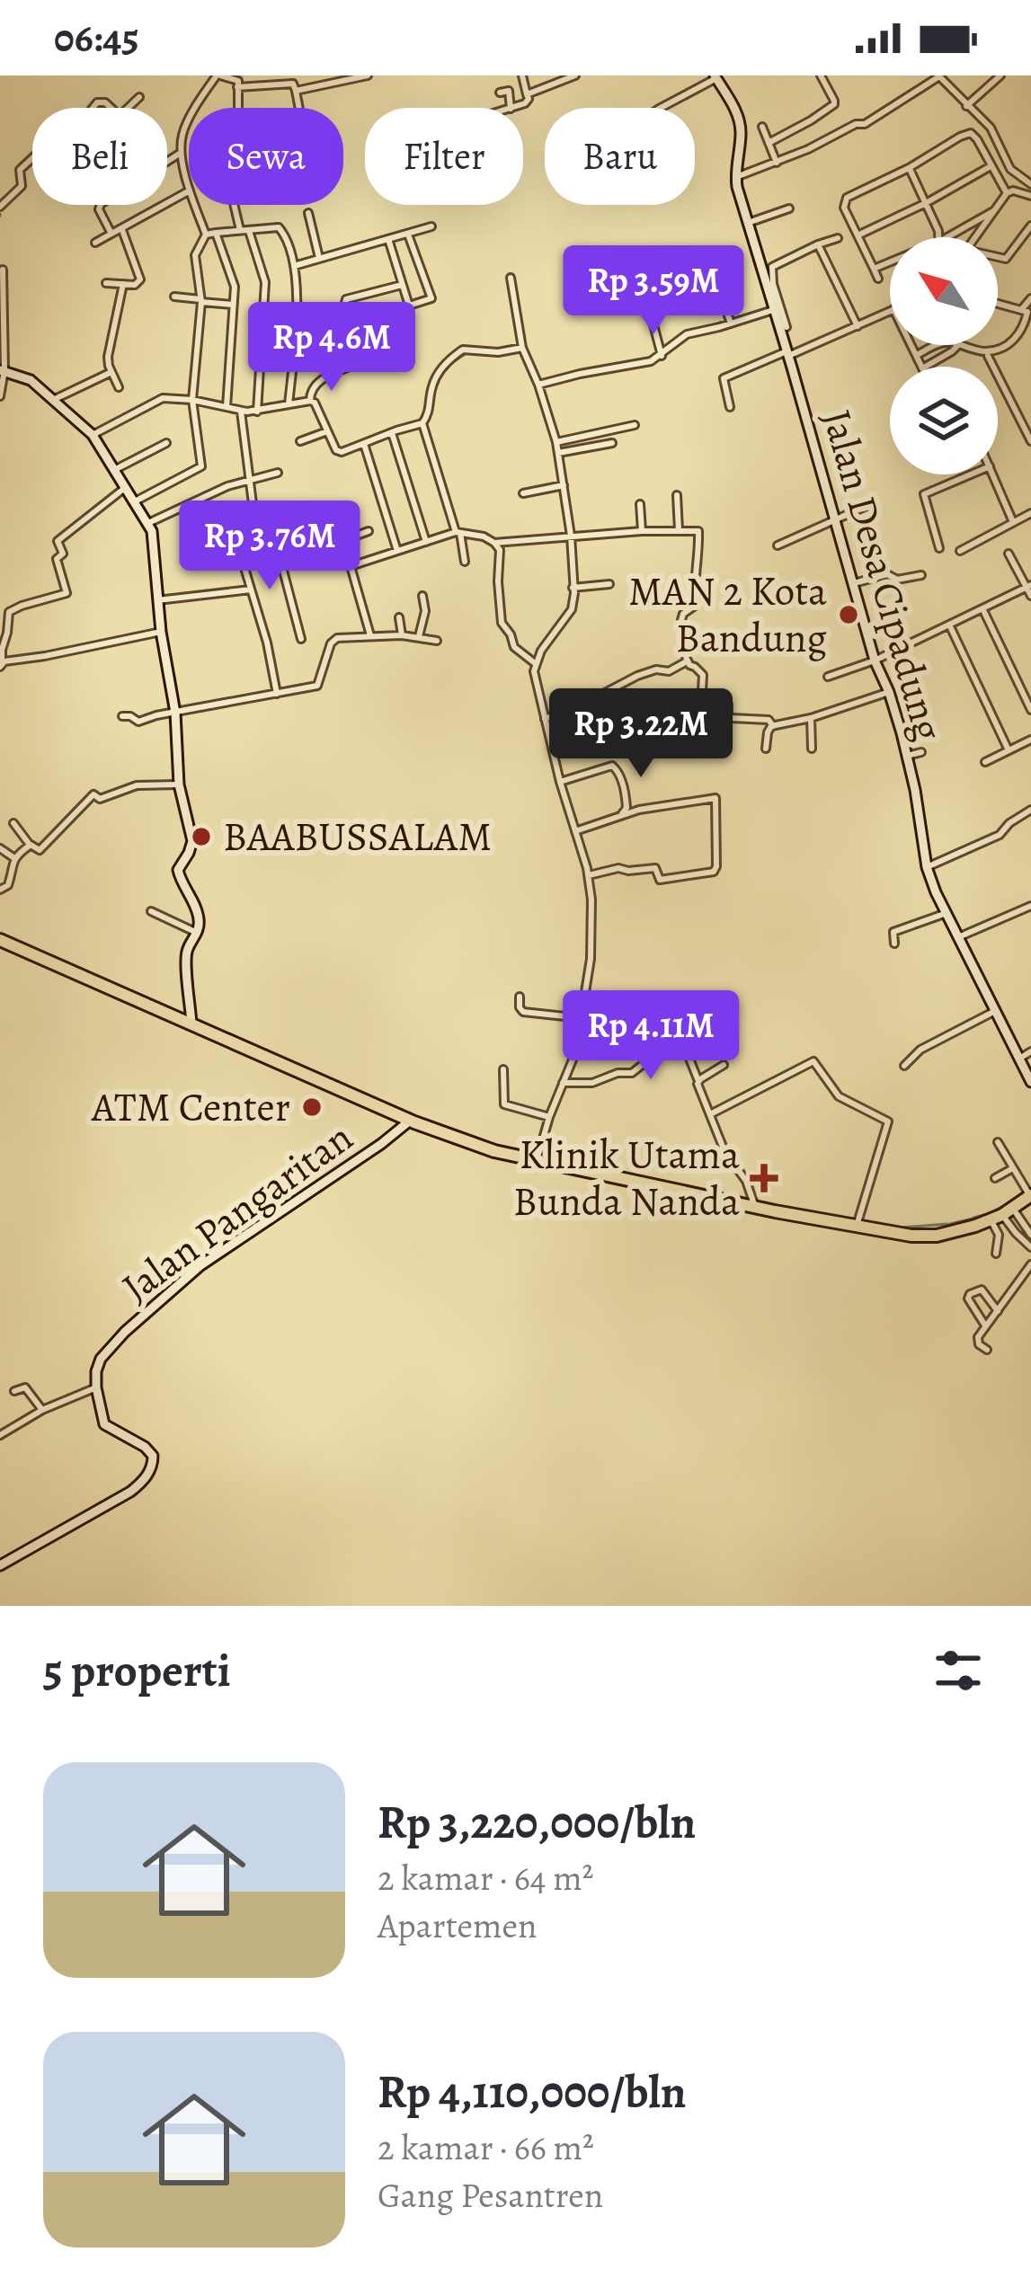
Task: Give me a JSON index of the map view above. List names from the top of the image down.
{
  "streets": {
    "street": ["Jalan Desa Cipadung", "Jalan Pangaritan"]
  },
  "places": {
    "other": ["MAN 2 Kota Bandung", "BAABUSSALAM", "ATM Center"],
    "health": ["Klinik Utama Bunda Nanda"]
  },
  "north": "top left",
  "page": {
    "status": "06:45",
    "chip": [
      "Beli",
      "Sewa",
      "Filter",
      "Baru"
    ],
    "price": [
      "Rp 3.59M",
      "Rp 4.6M",
      "Rp 3.76M",
      "Rp 3.22M",
      "Rp 4.11M"
    ],
    "heading": "5 properti",
    "list": [
      {
        "name": "Rp 3,220,000/bln",
        "note": "2 kamar · 64 m² · Apartemen"
      },
      {
        "name": "Rp 4,110,000/bln",
        "note": "2 kamar · 66 m² · Gang Pesantren"
      }
    ]
  }
}
